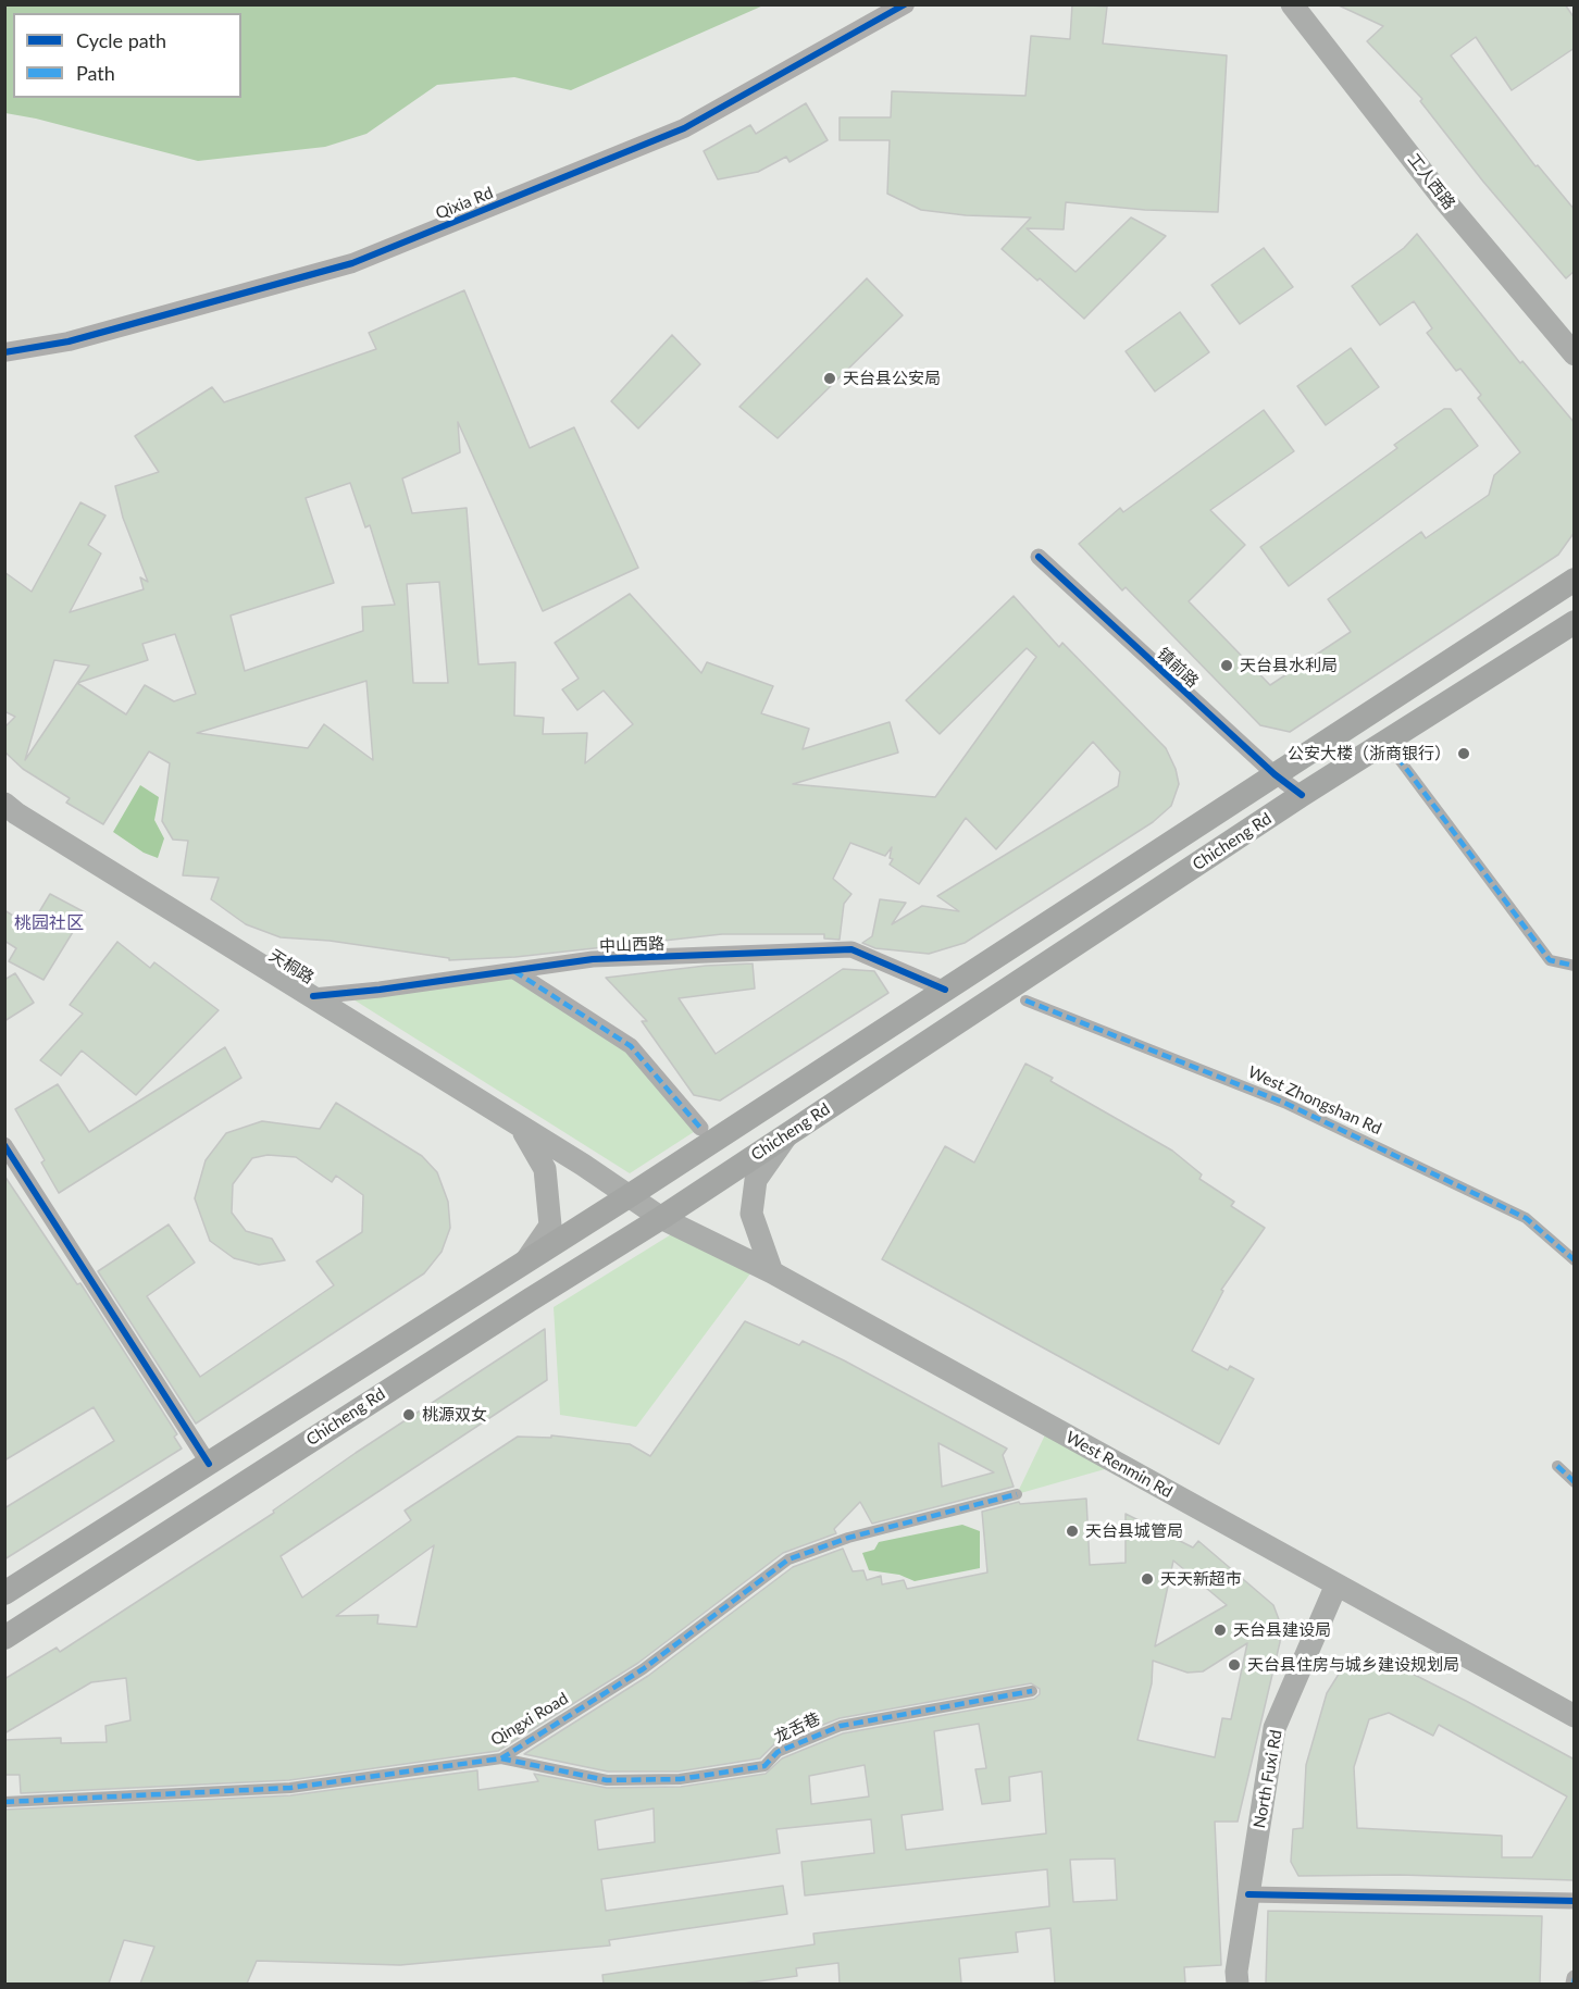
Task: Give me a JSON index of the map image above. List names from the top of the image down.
{
  "streets": {
    "main road": [
      "工人西路",
      "Chicheng Rd",
      "天桐路",
      "West Renmin Rd",
      "North Fuxi Rd"
    ],
    "street": [
      "Qixia Rd",
      "镇前路",
      "中山西路",
      "West Zhongshan Rd",
      "Qingxi Road",
      "龙舌巷"
    ]
  },
  "crossings": [
    ["镇前路", "Chicheng Rd"],
    ["Chicheng Rd", "中山西路"],
    ["Chicheng Rd", "天桐路"],
    ["Chicheng Rd", "West Renmin Rd"],
    ["中山西路", "天桐路"],
    ["天桐路", "West Renmin Rd"],
    ["West Renmin Rd", "North Fuxi Rd"],
    ["Qingxi Road", "龙舌巷"]
  ],
  "districts": ["桃园社区"],
  "places": [
    "天台县公安局",
    "天台县水利局",
    "公安大楼（浙商银行）",
    "桃源双女",
    "天台县城管局",
    "天天新超市",
    "天台县建设局",
    "天台县住房与城乡建设规划局"
  ],
  "legend": ["Cycle path", "Path"]
}
